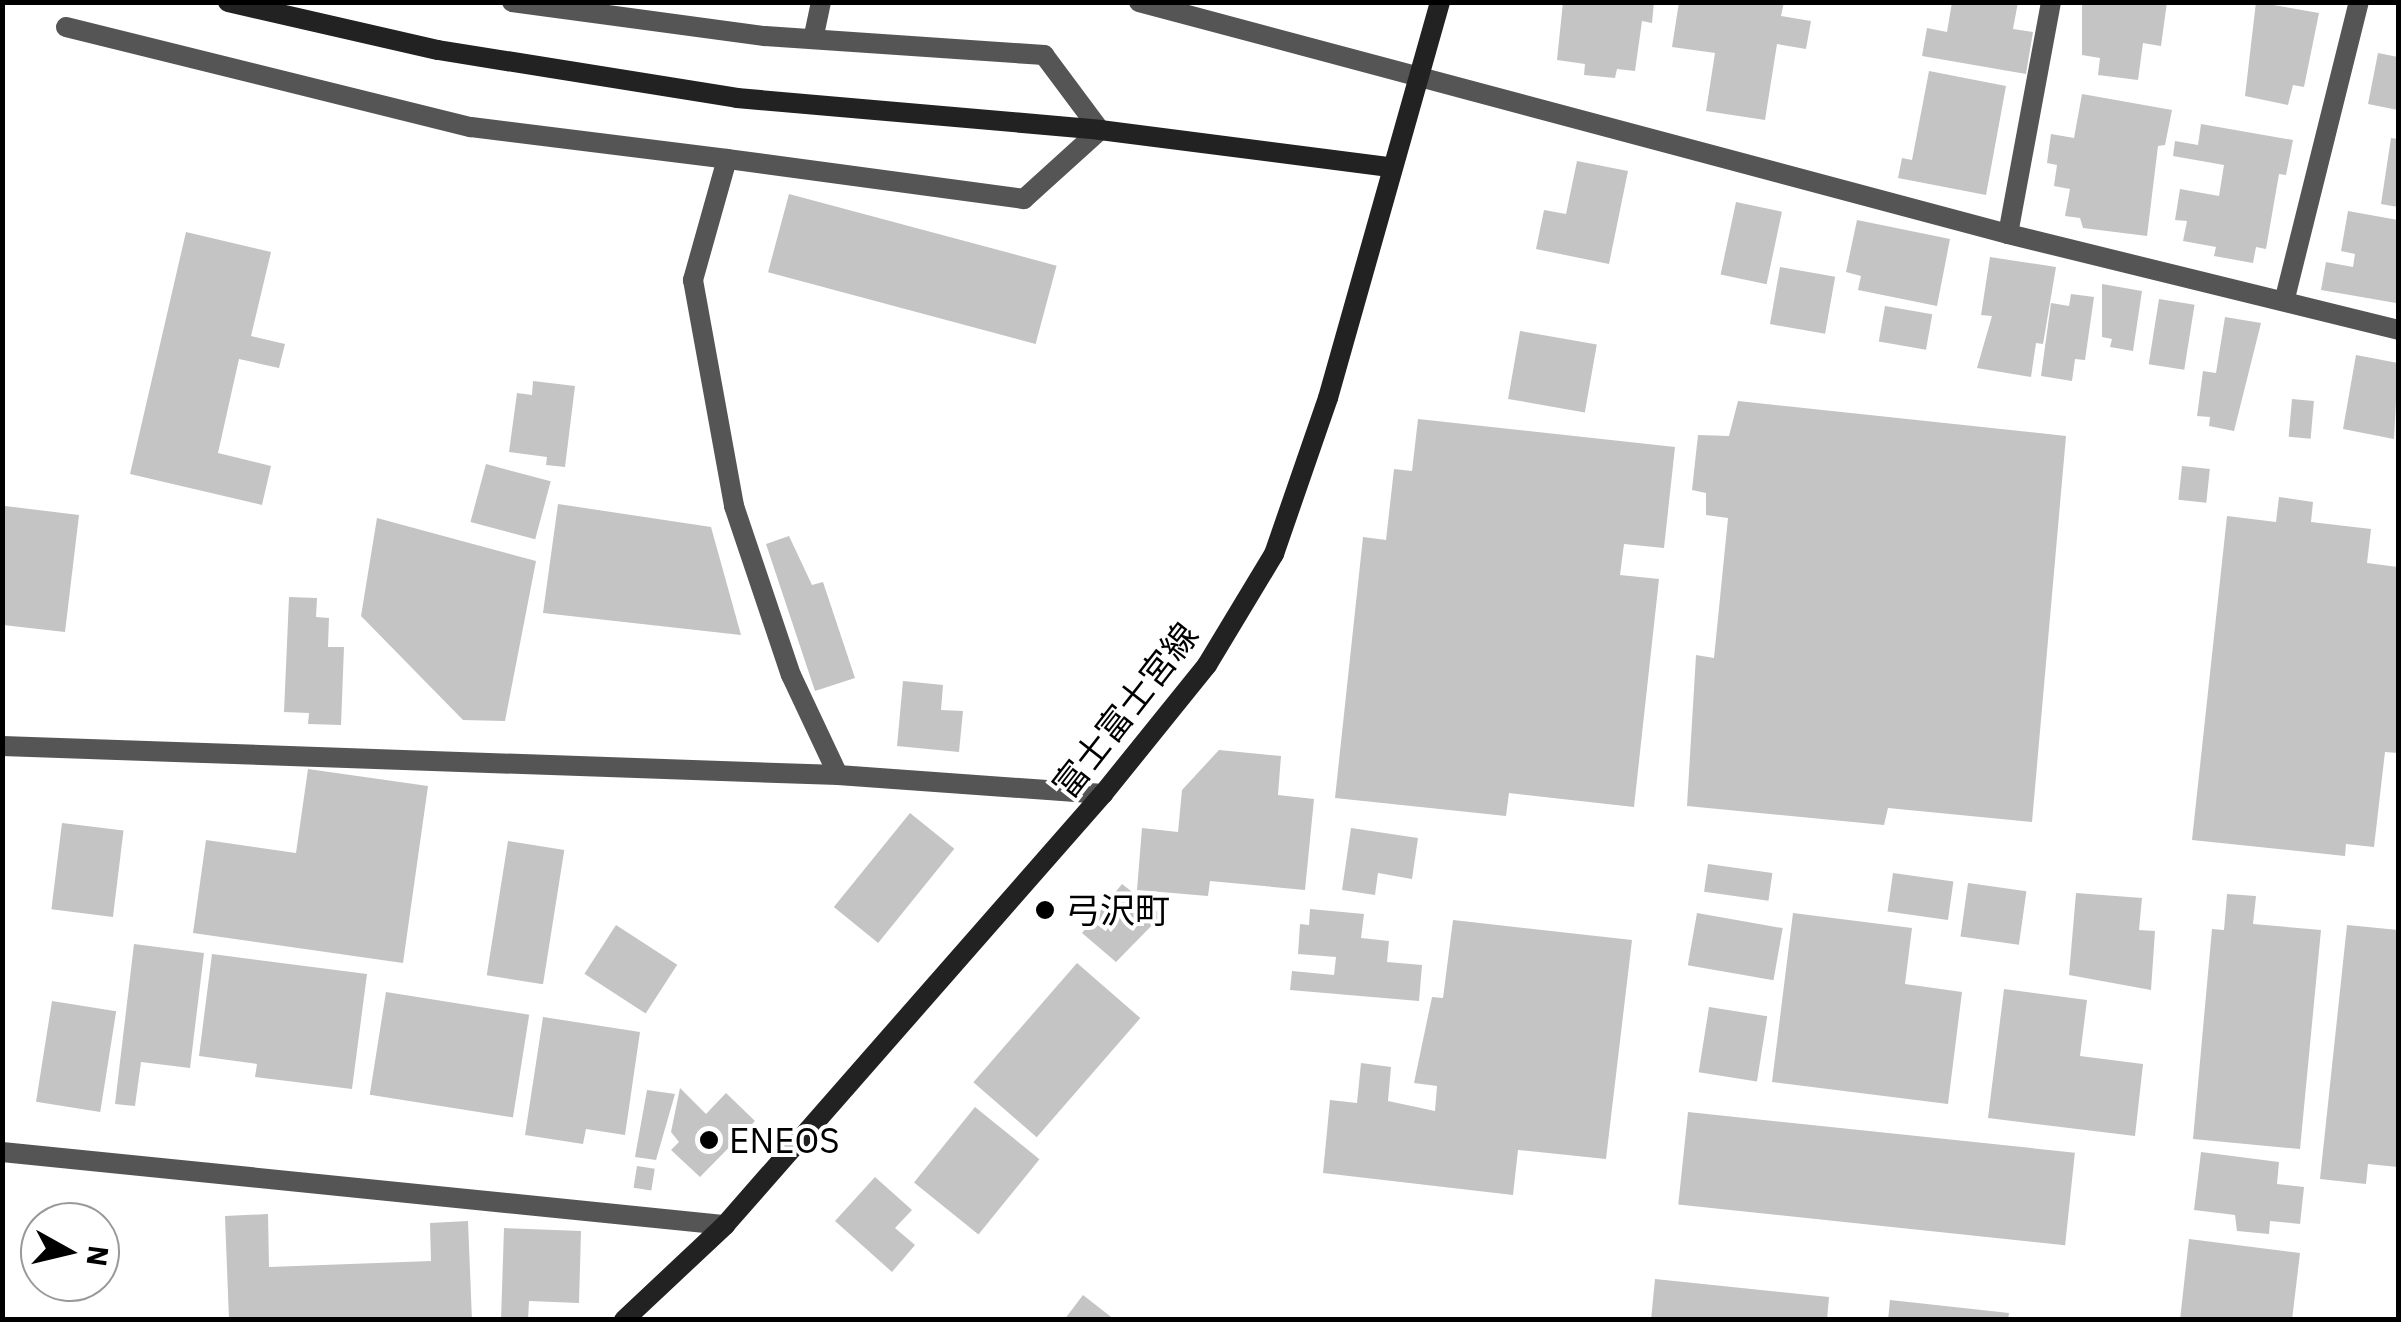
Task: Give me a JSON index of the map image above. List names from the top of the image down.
{
  "streets": {
    "main road": ["富士富士宮線"]
  },
  "places": ["弓沢町", "ENEOS"],
  "north": "right"
}
